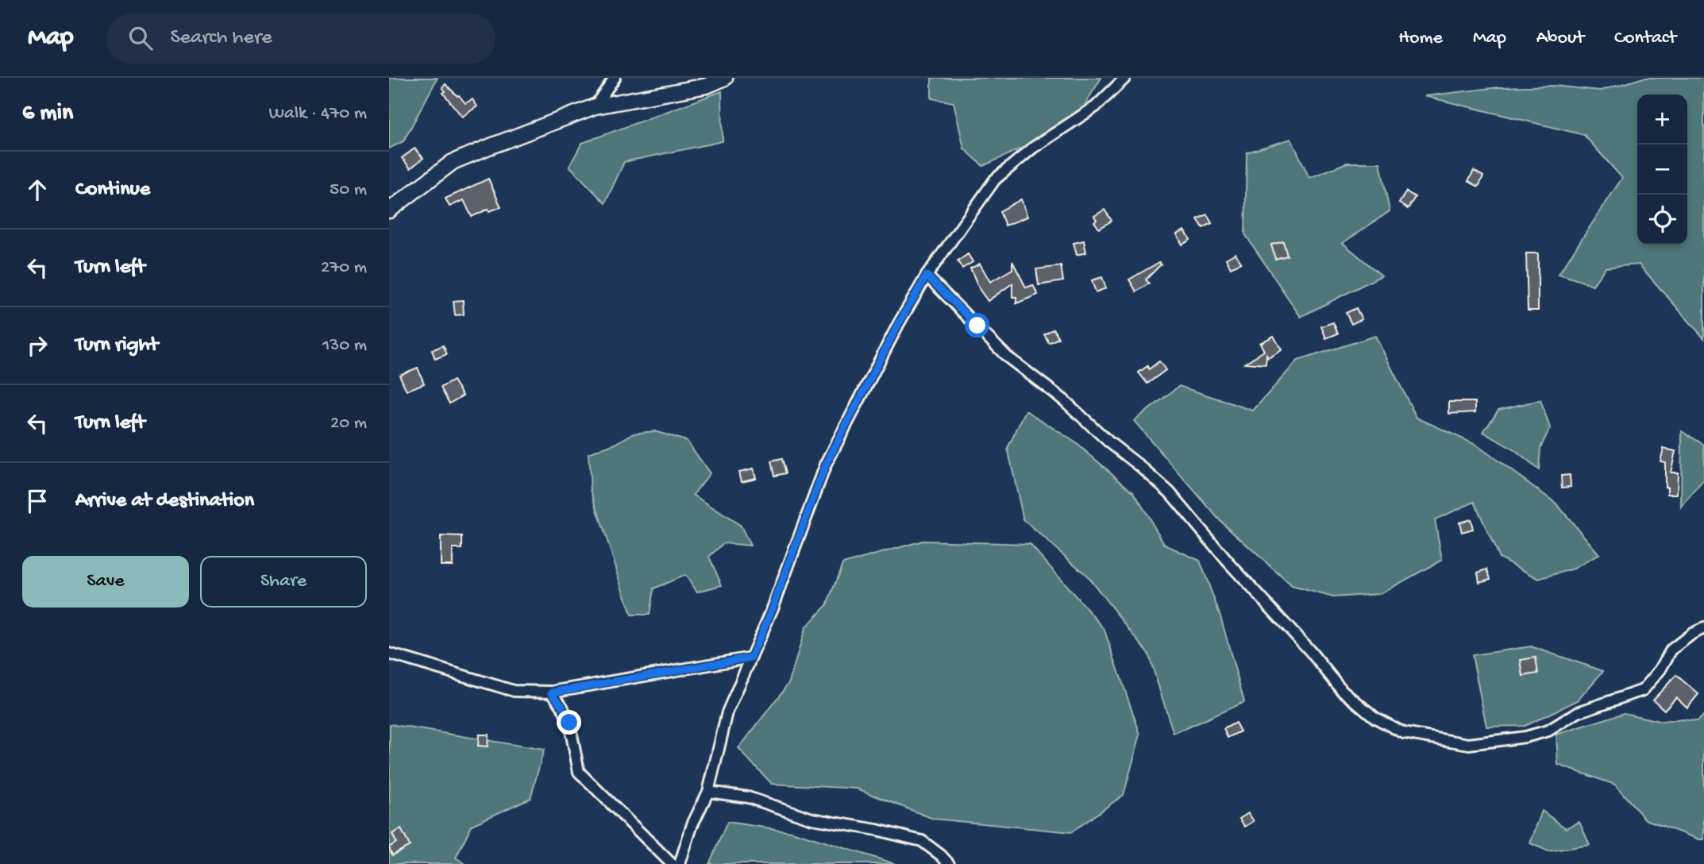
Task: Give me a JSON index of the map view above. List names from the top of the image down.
{
  "page": {
    "header": "Map",
    "search": "Search here",
    "nav": [
      "Home",
      "Map",
      "About",
      "Contact"
    ],
    "heading": ["6 min", "Walk · 470 m"],
    "map_buttons": ["+", "−"],
    "list": [
      ["Continue", "50 m"],
      ["Turn left", "270 m"],
      ["Turn right", "130 m"],
      ["Turn left", "20 m"],
      "Arrive at destination"
    ],
    "buttons": ["Save", "Share"]
  }
}
